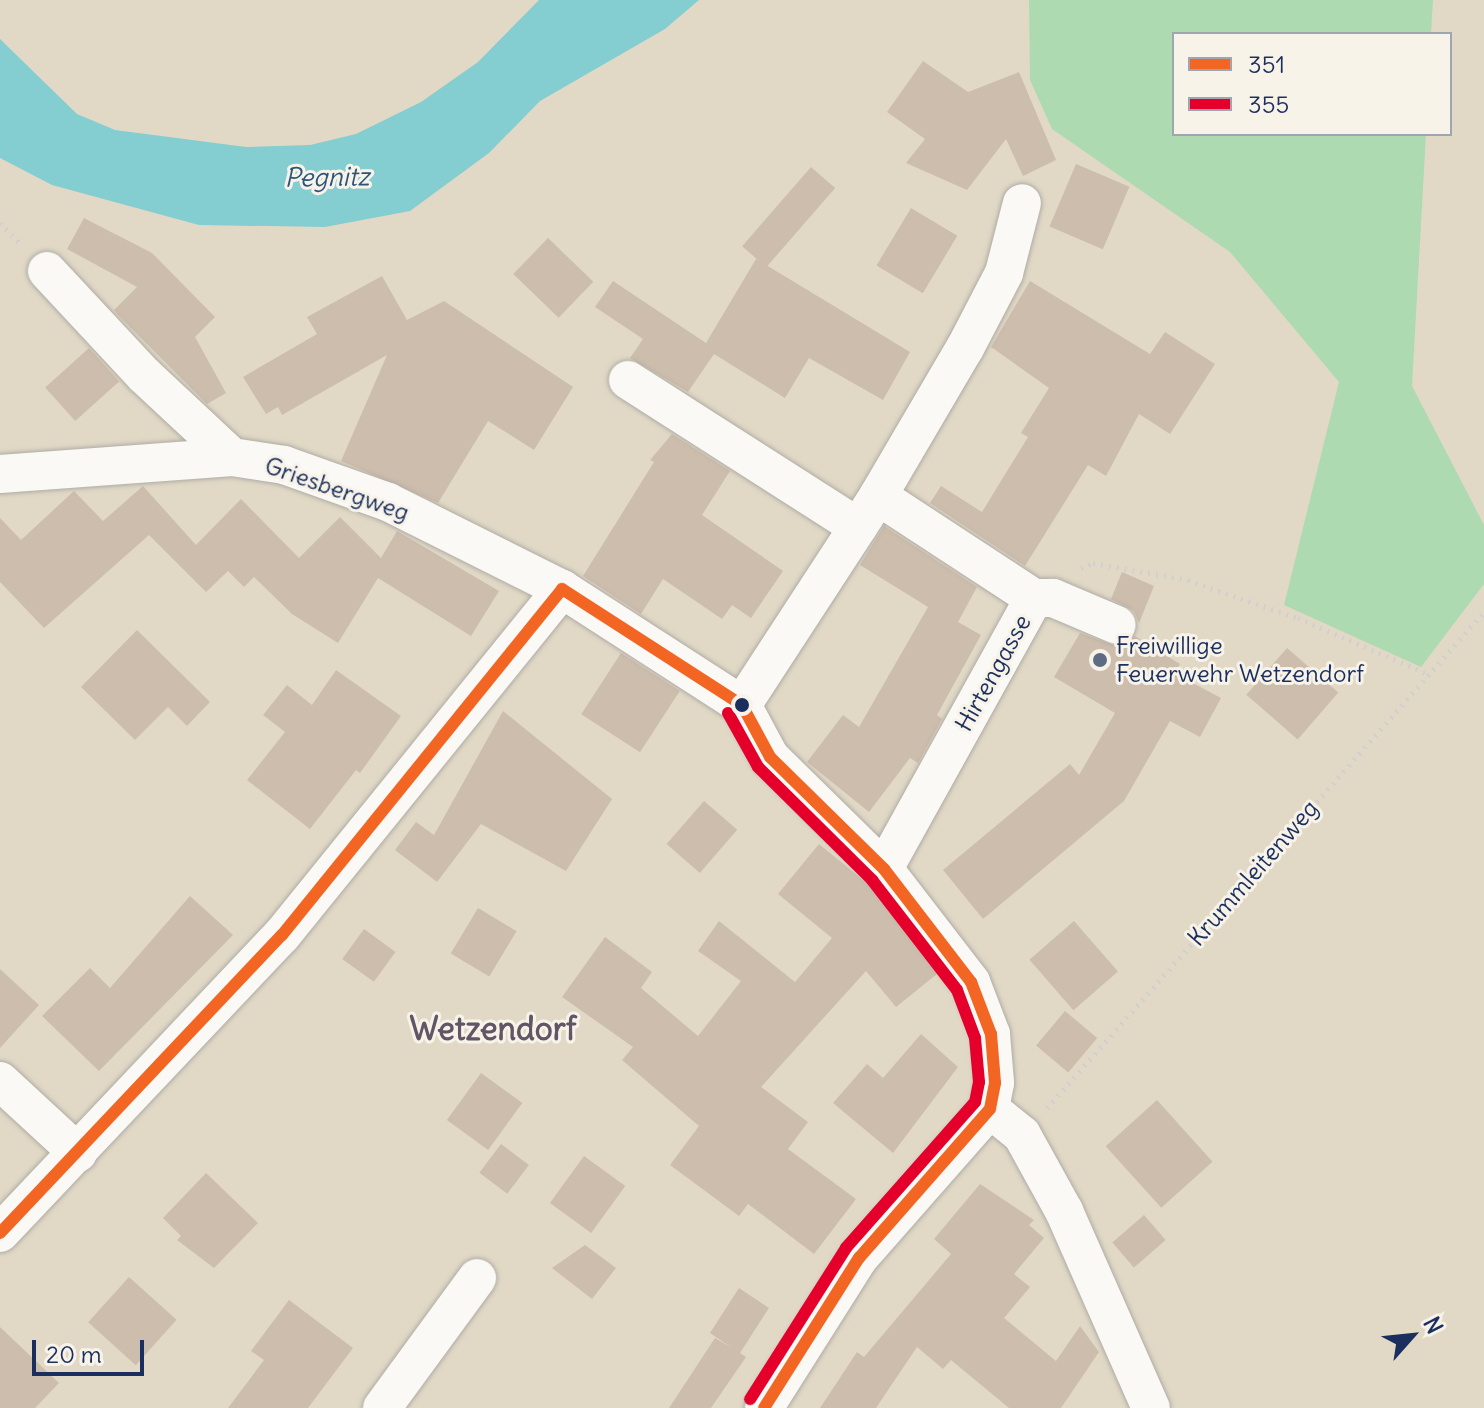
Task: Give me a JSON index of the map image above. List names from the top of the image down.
{
  "streets": {
    "street": ["Griesbergweg", "Hirtengasse"],
    "path": ["Krummleitenweg"]
  },
  "districts": ["Wetzendorf"],
  "water": ["Pegnitz"],
  "places": ["Freiwillige Feuerwehr Wetzendorf"],
  "lines": ["transit line 351", "transit line 355"],
  "legend": ["351", "355"],
  "scale_bar": "20 m",
  "north": "top right"
}
